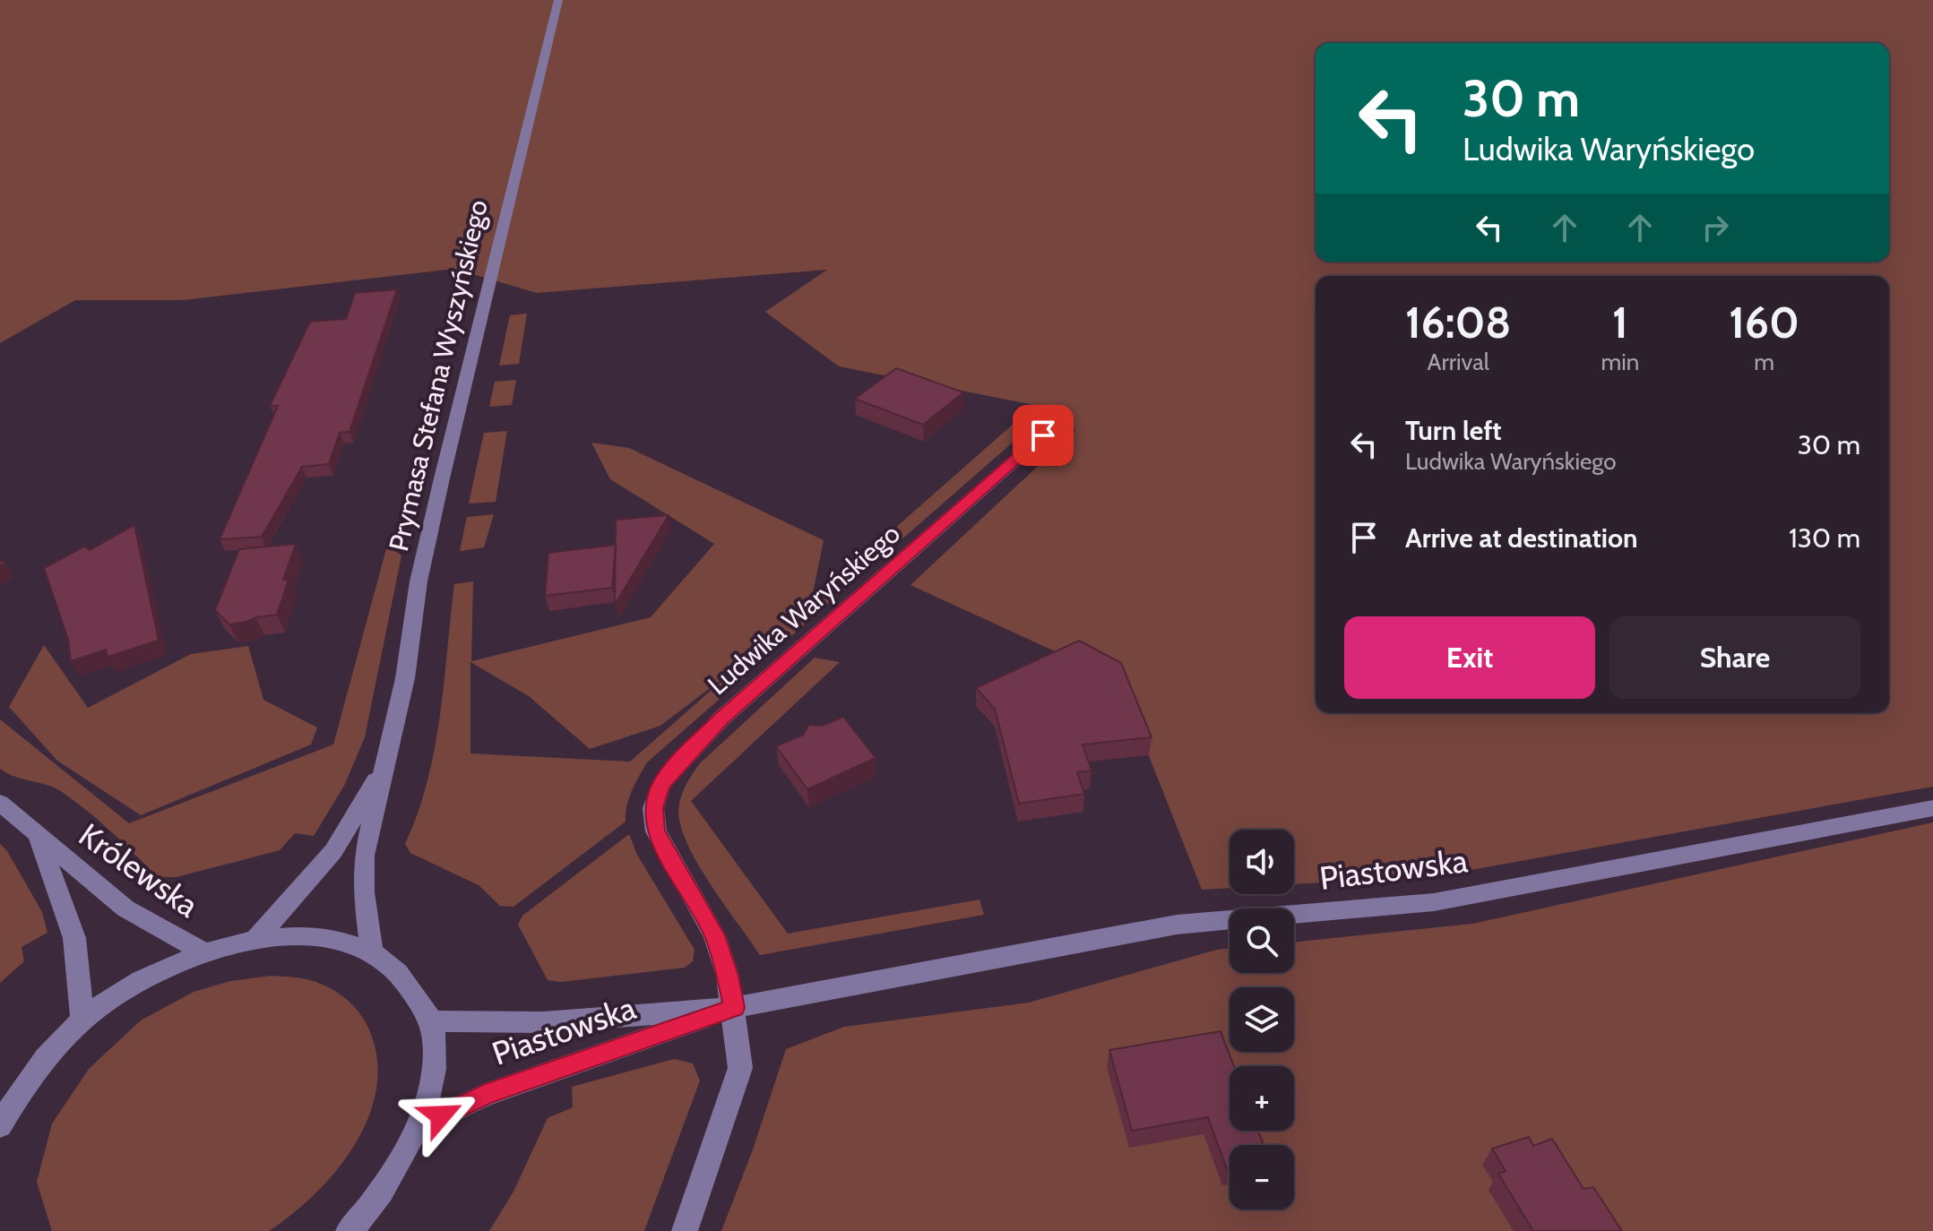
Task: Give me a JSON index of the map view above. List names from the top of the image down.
{
  "streets": {
    "street": [
      "Prymasa Stefana Wyszyńskiego",
      "Ludwika Waryńskiego",
      "Piastowska",
      "Królewska"
    ]
  },
  "crossings": [
    ["Ludwika Waryńskiego", "Piastowska"]
  ],
  "page": {
    "turn": ["30 m", "Ludwika Waryńskiego"],
    "eta": [
      "16:08",
      "Arrival",
      "1",
      "min",
      "160",
      "m"
    ],
    "list": [
      {
        "name": "Turn left",
        "note": "Ludwika Waryńskiego",
        "value": "30 m"
      },
      {
        "name": "Arrive at destination",
        "value": "130 m"
      }
    ],
    "buttons": ["Exit", "Share"],
    "map_buttons": ["+", "−"]
  }
}
